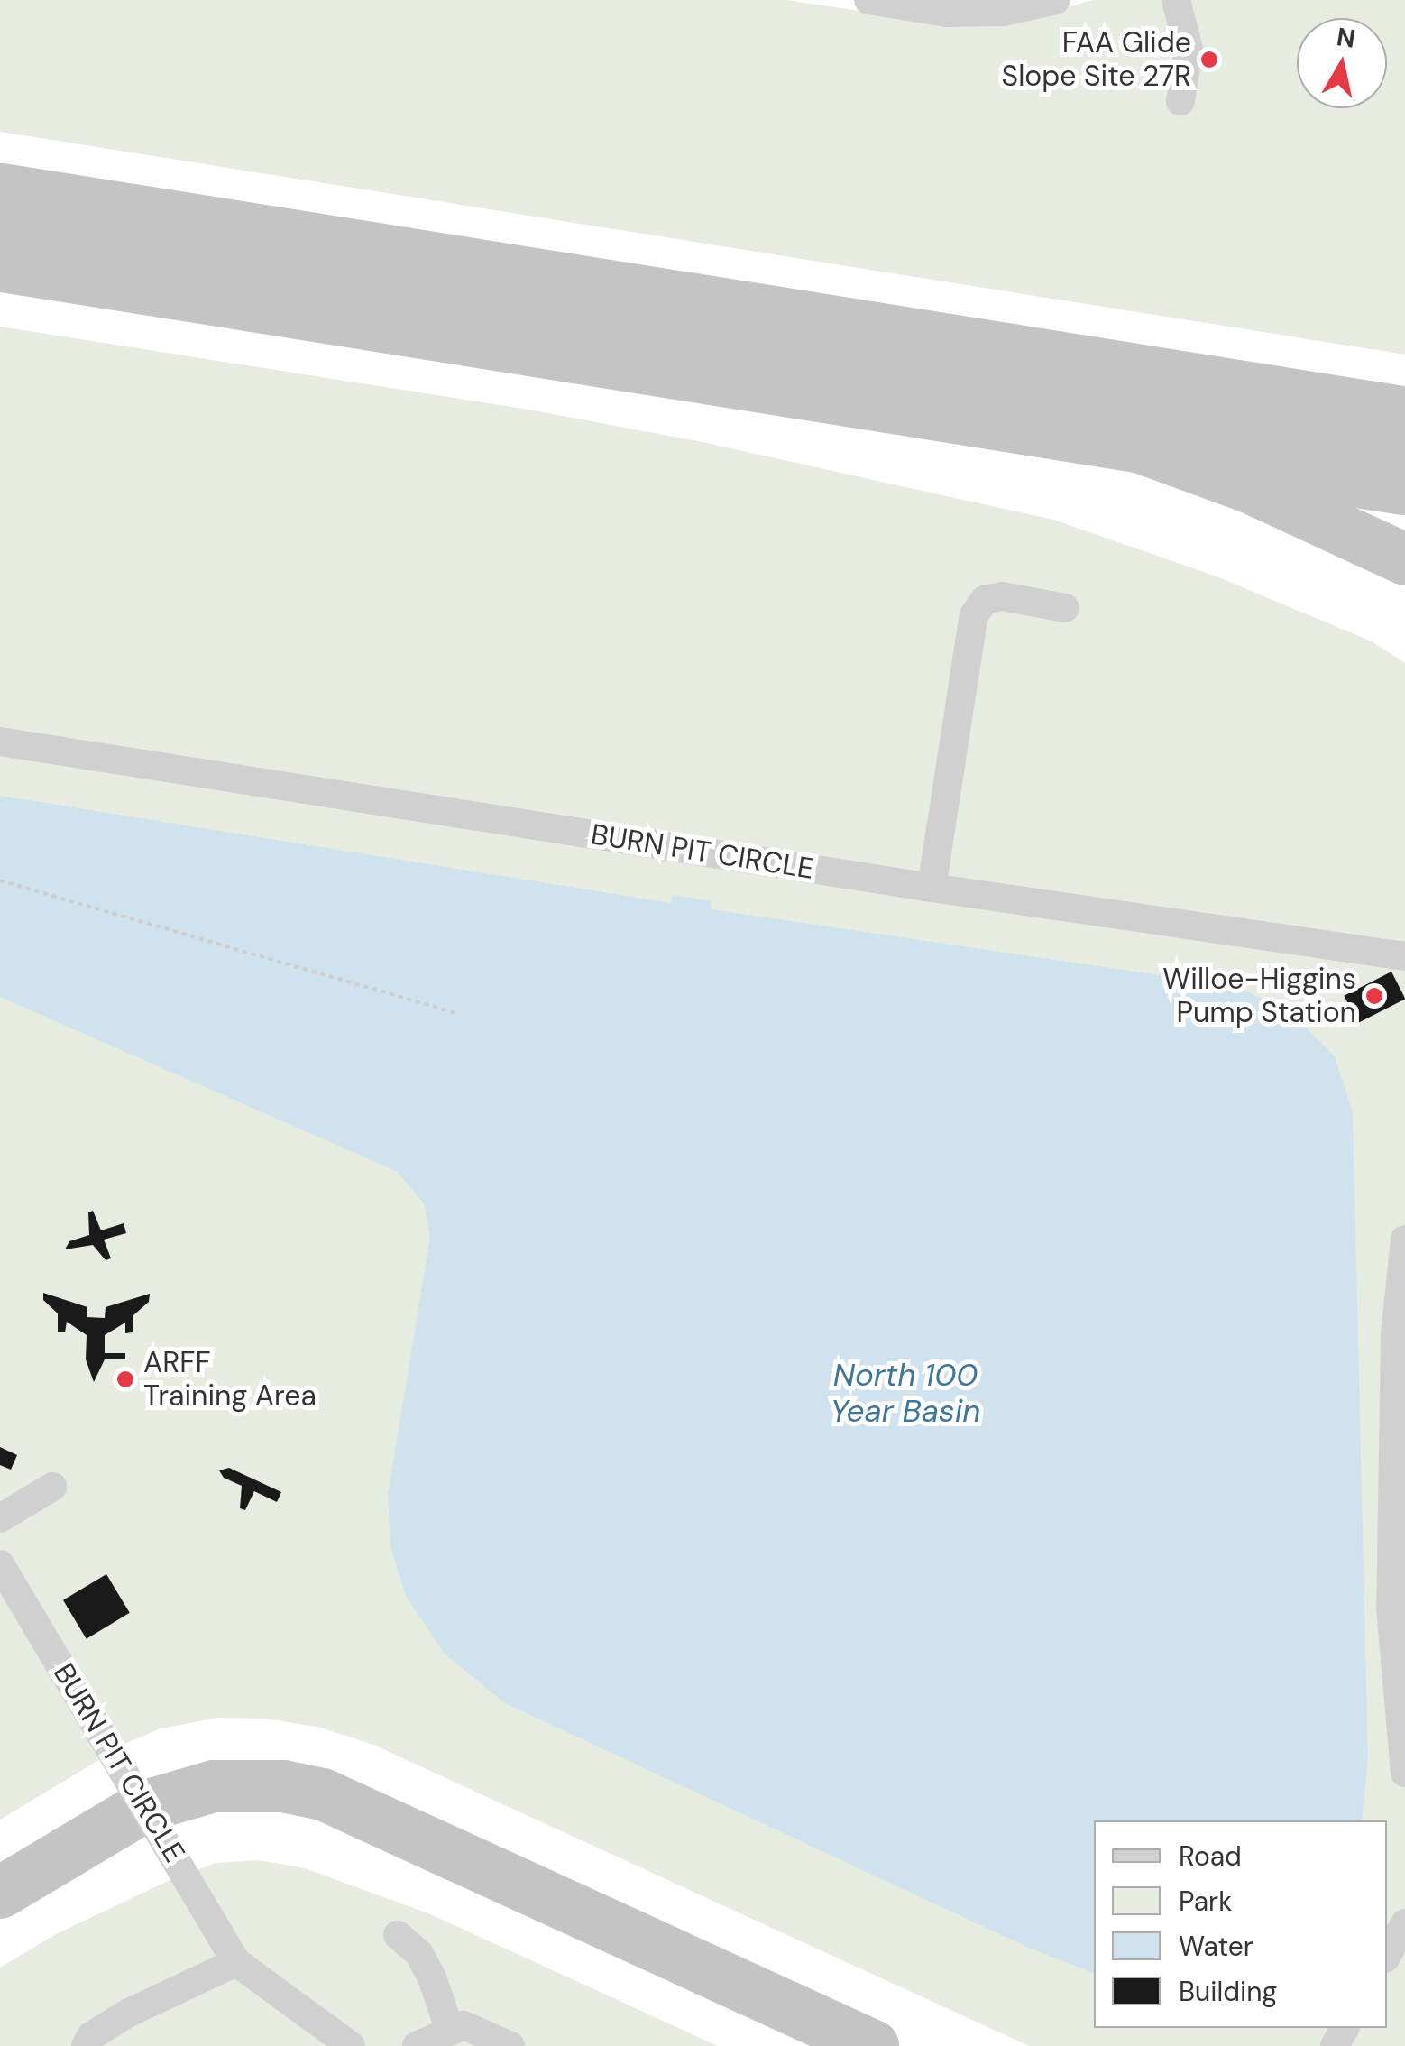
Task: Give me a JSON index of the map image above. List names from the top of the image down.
{
  "streets": {
    "lane": ["BURN PIT CIRCLE"]
  },
  "water": ["North 100 Year Basin"],
  "places": ["FAA Glide Slope Site 27R", "Willoe-Higgins Pump Station", "ARFF Training Area"],
  "legend": [
    "Road",
    "Park",
    "Water",
    "Building"
  ],
  "north": "top"
}
